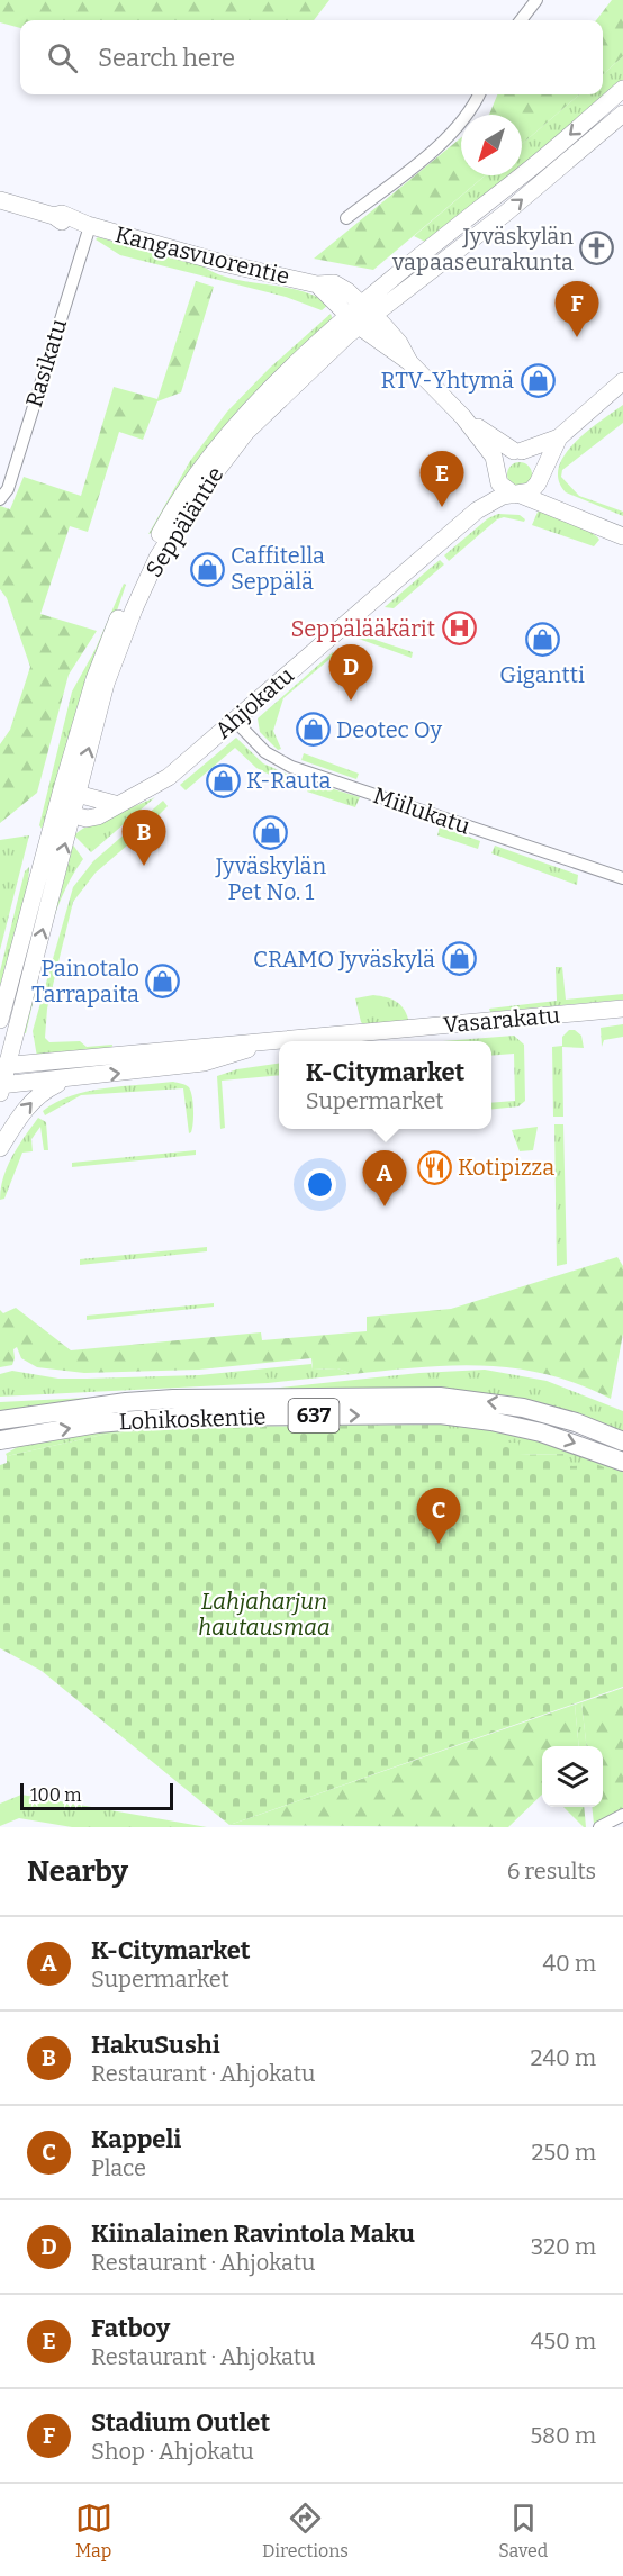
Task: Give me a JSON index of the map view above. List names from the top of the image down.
{
  "streets": {
    "main road": ["637", "Lohikoskentie"],
    "street": [
      "Kangasvuorentie",
      "Rasikatu",
      "Seppäläntie",
      "Ahjokatu",
      "Miilukatu",
      "Vasarakatu"
    ]
  },
  "crossings": [
    ["Kangasvuorentie", "Rasikatu"],
    ["Kangasvuorentie", "Seppäläntie"],
    ["Seppäläntie", "Ahjokatu"],
    ["Seppäläntie", "Vasarakatu"],
    ["Ahjokatu", "Miilukatu"]
  ],
  "parks": ["Lahjaharjun hautausmaa"],
  "places": {
    "church": ["Jyväskylän vapaaseurakunta"],
    "shop": [
      "RTV-Yhtymä",
      "Caffitella Seppälä",
      "Gigantti",
      "Deotec Oy",
      "K-Rauta",
      "Jyväskylän Pet No. 1",
      "CRAMO Jyväskylä",
      "Painotalo Tarrapaita"
    ],
    "hospital": ["Seppälääkärit"],
    "restaurant": ["Kotipizza"]
  },
  "scale_bar": "100 m",
  "north": "bottom left",
  "page": {
    "search": "Search here",
    "pins": [
      "F",
      "E",
      "D",
      "B",
      "A",
      "C"
    ],
    "popup": ["K-Citymarket", "Supermarket"],
    "scale": "100 m",
    "heading": ["Nearby", "6 results"],
    "list": [
      {
        "mark": "A",
        "name": "K-Citymarket",
        "note": "Supermarket",
        "value": "40 m"
      },
      {
        "mark": "B",
        "name": "HakuSushi",
        "note": "Restaurant · Ahjokatu",
        "value": "240 m"
      },
      {
        "mark": "C",
        "name": "Kappeli",
        "note": "Place",
        "value": "250 m"
      },
      {
        "mark": "D",
        "name": "Kiinalainen Ravintola Maku",
        "note": "Restaurant · Ahjokatu",
        "value": "320 m"
      },
      {
        "mark": "E",
        "name": "Fatboy",
        "note": "Restaurant · Ahjokatu",
        "value": "450 m"
      },
      {
        "mark": "F",
        "name": "Stadium Outlet",
        "note": "Shop · Ahjokatu",
        "value": "580 m"
      }
    ],
    "nav": ["Map", "Directions", "Saved"]
  }
}
